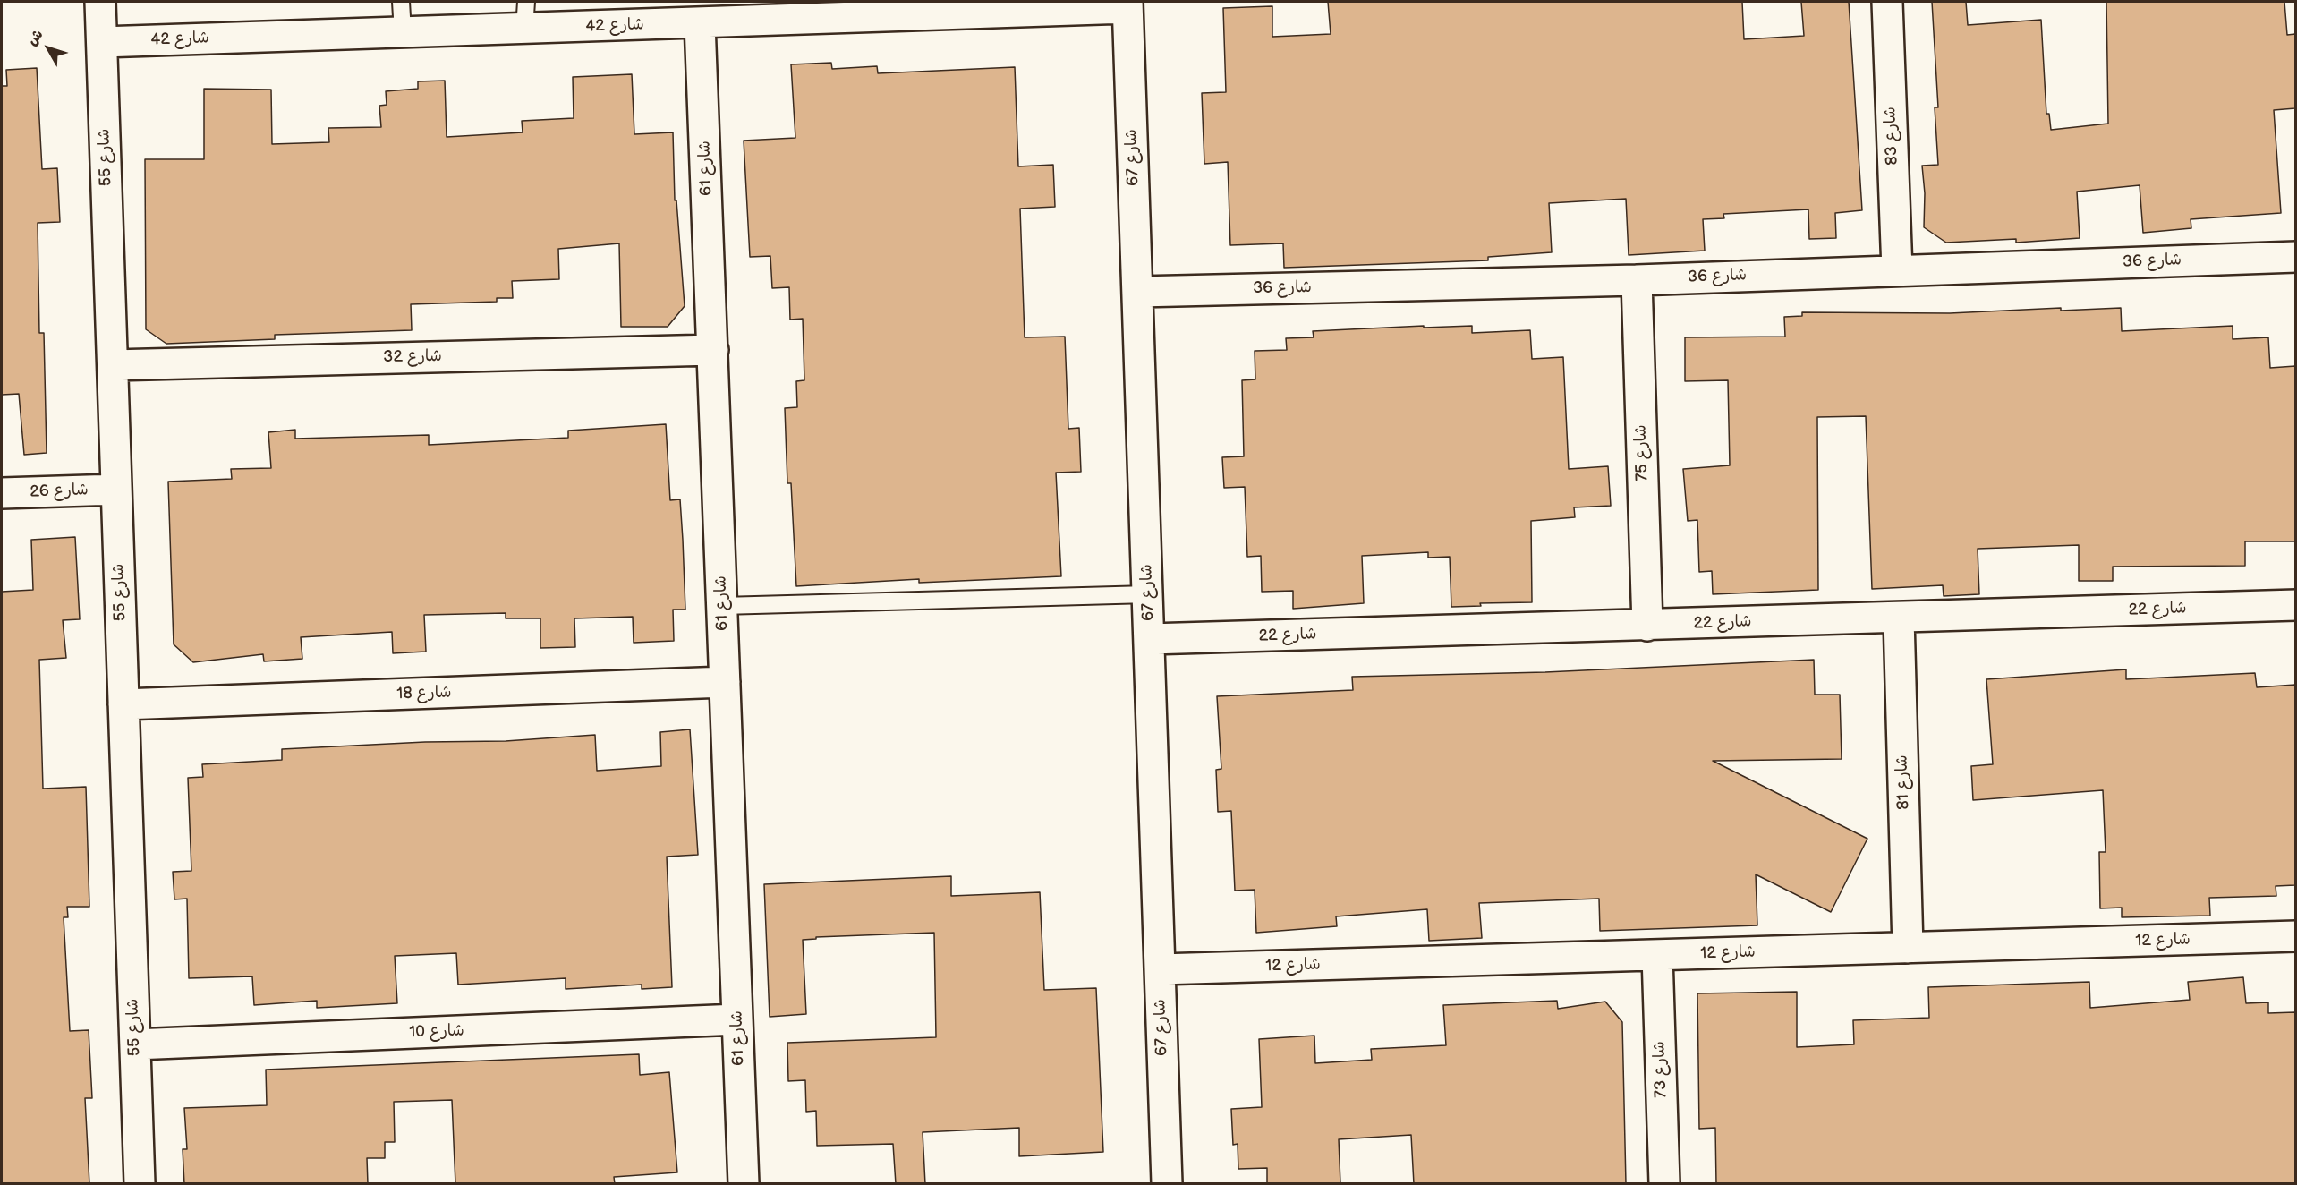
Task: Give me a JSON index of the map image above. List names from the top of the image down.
{
  "streets": {
    "street": [
      "شارع 42",
      "شارع 83",
      "شارع 55",
      "شارع 67",
      "شارع 61",
      "شارع 36",
      "شارع 32",
      "شارع 75",
      "شارع 26",
      "شارع 22",
      "شارع 18",
      "شارع 81",
      "شارع 12",
      "شارع 10",
      "شارع 73"
    ]
  },
  "crossings": [
    ["شارع 42", "شارع 55"],
    ["شارع 42", "شارع 67"],
    ["شارع 42", "شارع 61"],
    ["شارع 83", "شارع 36"],
    ["شارع 55", "شارع 32"],
    ["شارع 55", "شارع 26"],
    ["شارع 55", "شارع 18"],
    ["شارع 55", "شارع 10"],
    ["شارع 67", "شارع 36"],
    ["شارع 67", "شارع 22"],
    ["شارع 67", "شارع 12"],
    ["شارع 61", "شارع 32"],
    ["شارع 61", "شارع 18"],
    ["شارع 61", "شارع 10"],
    ["شارع 36", "شارع 75"],
    ["شارع 75", "شارع 22"],
    ["شارع 22", "شارع 81"],
    ["شارع 81", "شارع 12"],
    ["شارع 12", "شارع 73"]
  ],
  "north": "top left"
}
